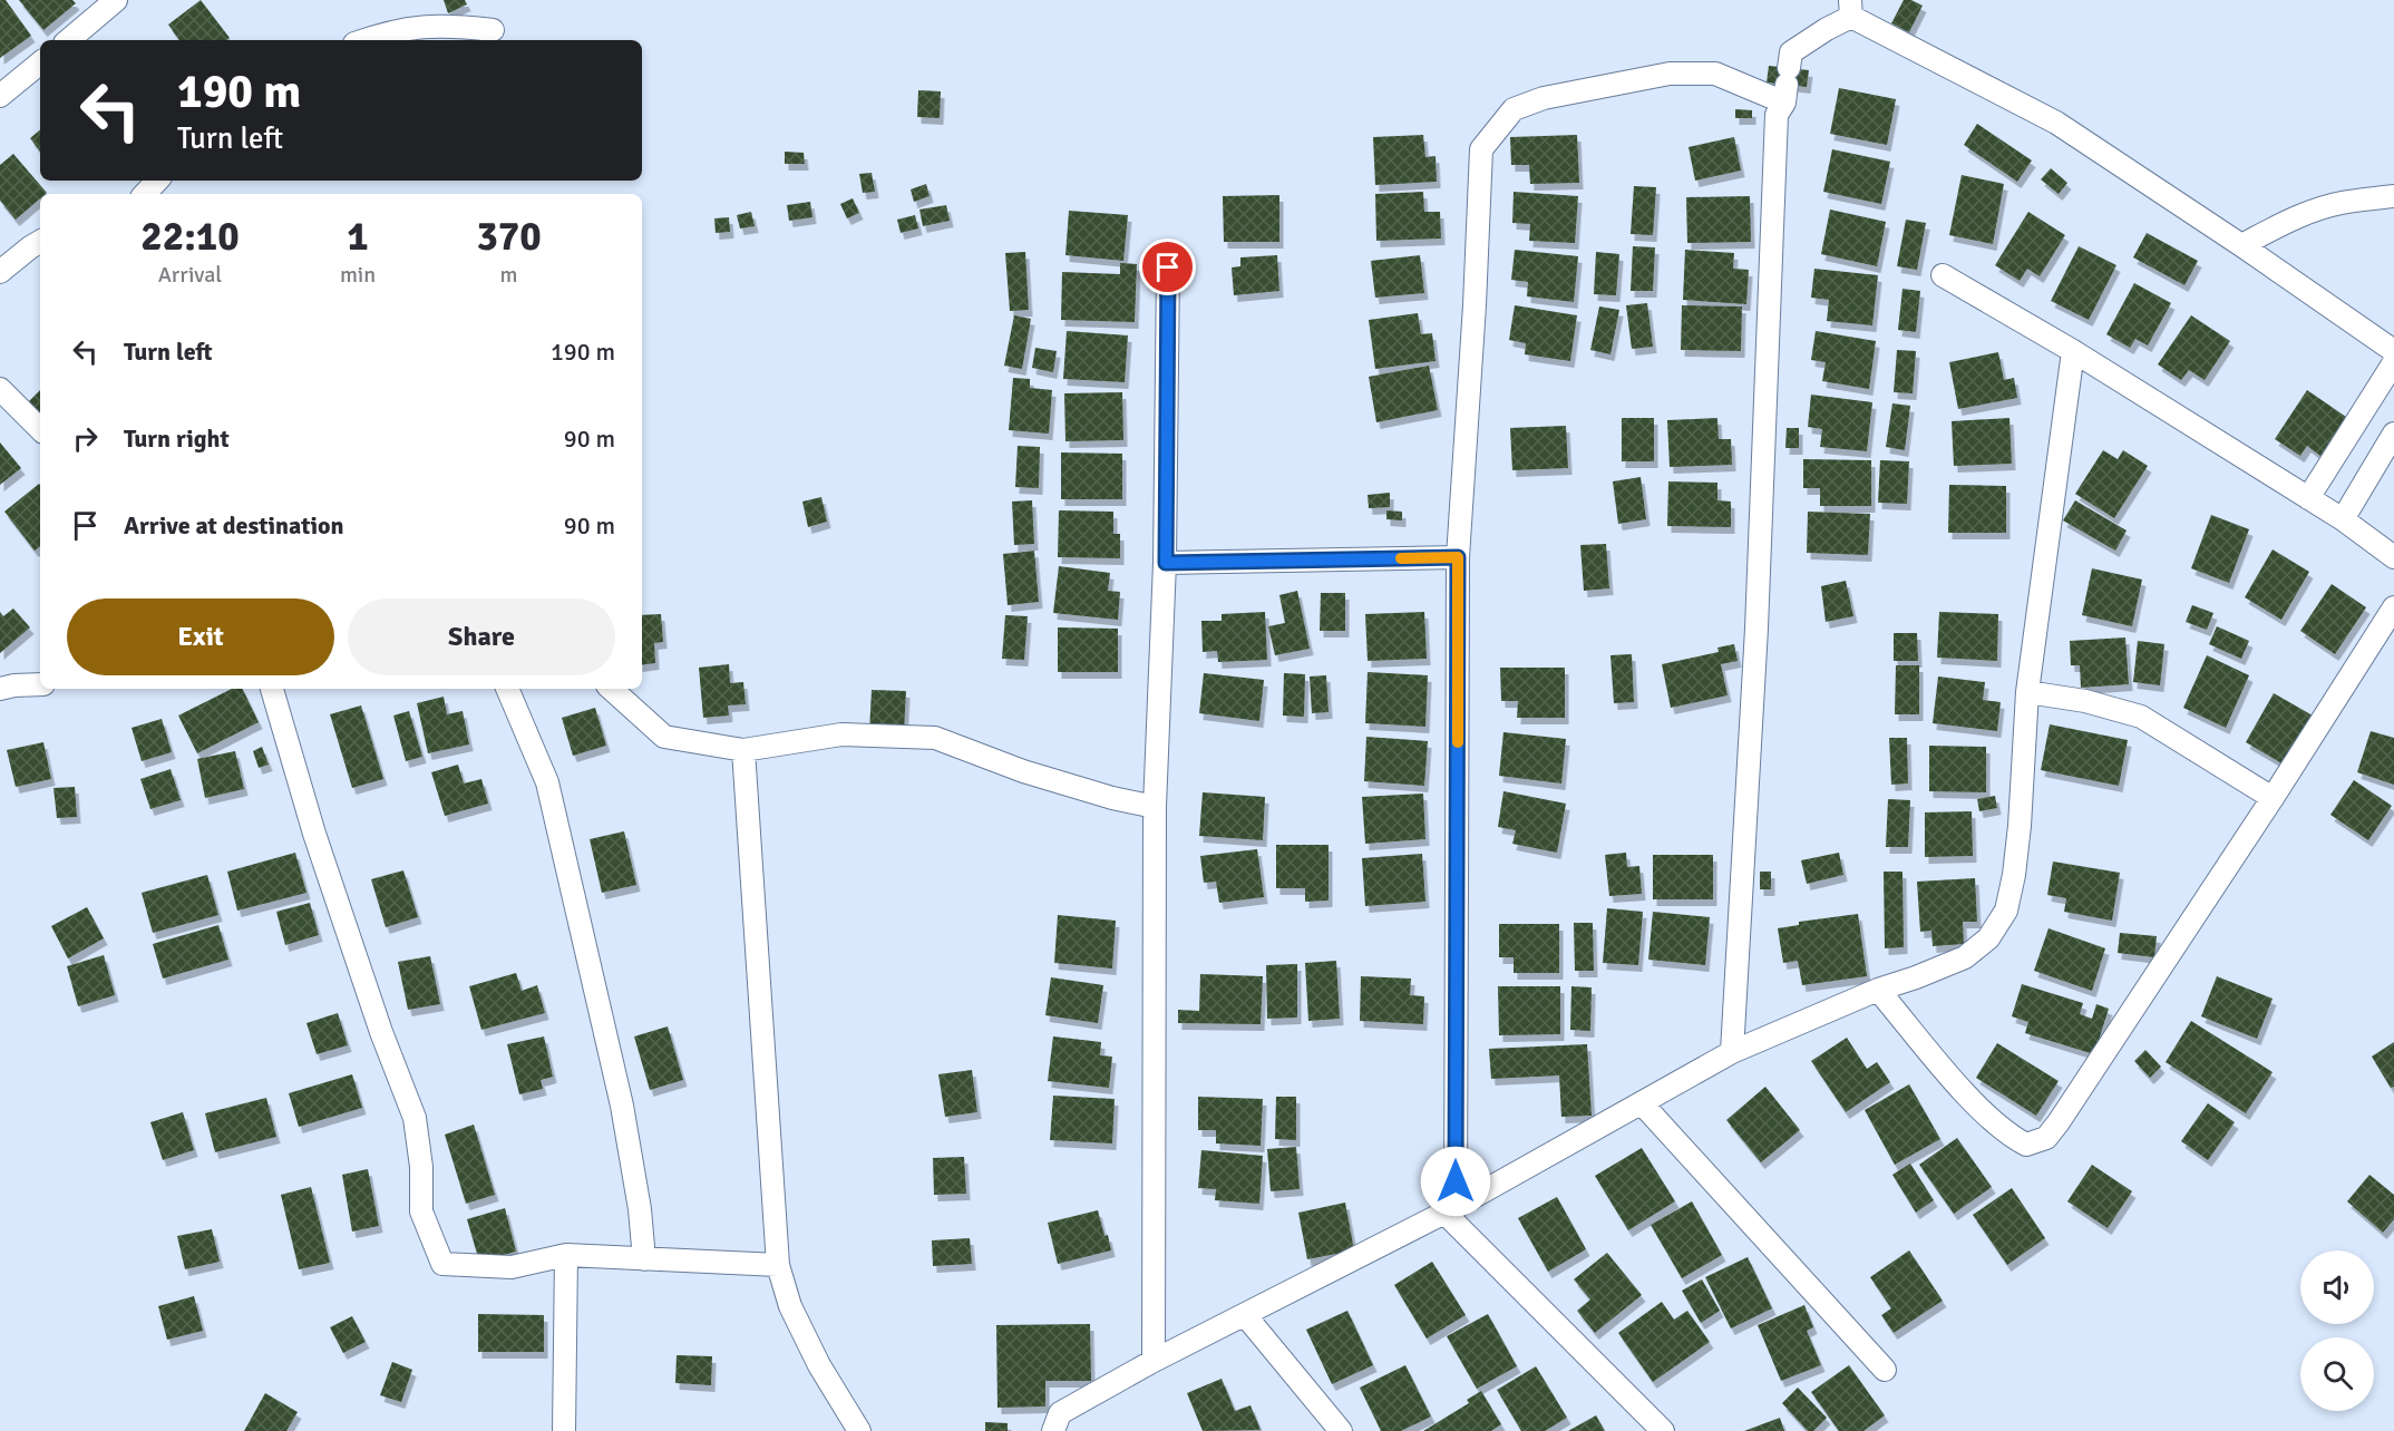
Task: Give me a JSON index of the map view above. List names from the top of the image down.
{
  "page": {
    "turn": ["190 m", "Turn left"],
    "eta": [
      "22:10",
      "Arrival",
      "1",
      "min",
      "370",
      "m"
    ],
    "list": [
      {
        "name": "Turn left",
        "value": "190 m"
      },
      {
        "name": "Turn right",
        "value": "90 m"
      },
      {
        "name": "Arrive at destination",
        "value": "90 m"
      }
    ],
    "buttons": ["Exit", "Share"]
  }
}
